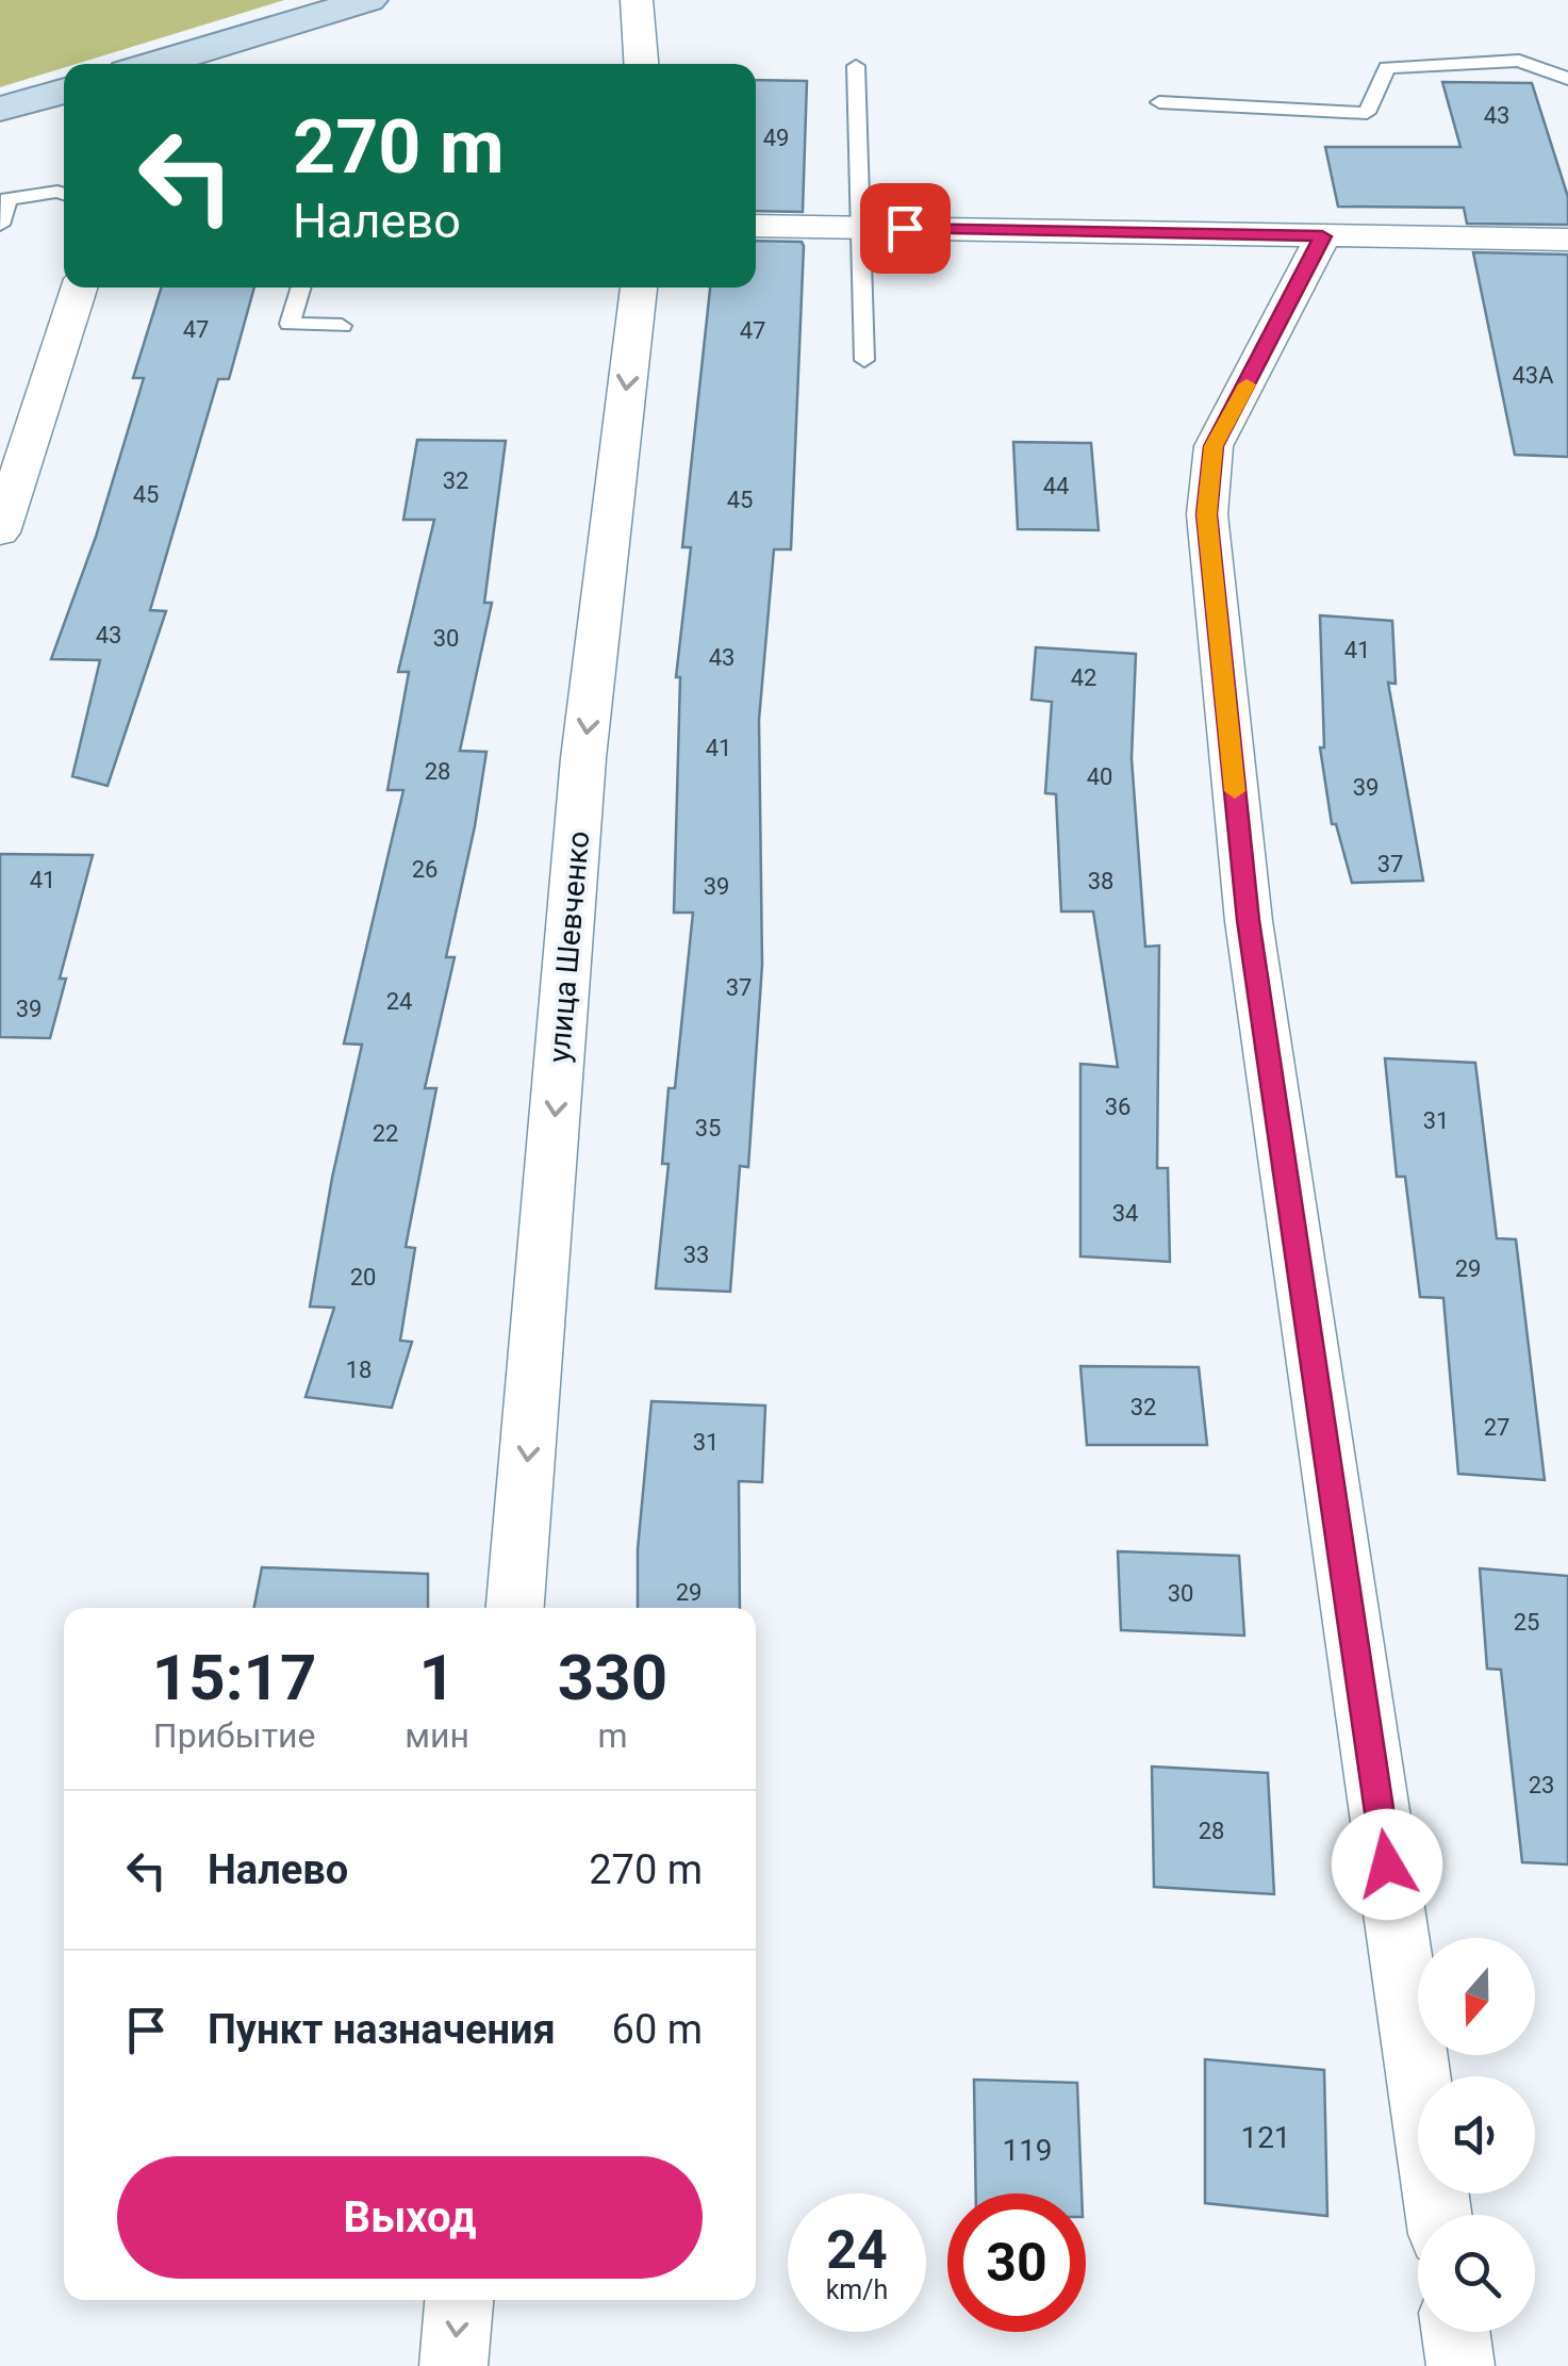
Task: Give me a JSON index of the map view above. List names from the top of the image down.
{
  "streets": {
    "street": ["улица Шевченко"]
  },
  "one_way": ["улица Шевченко"],
  "house_numbers": [
    "43",
    "49",
    "47",
    "47",
    "43А",
    "32",
    "44",
    "45",
    "45",
    "43",
    "30",
    "41",
    "43",
    "42",
    "41",
    "28",
    "40",
    "39",
    "37",
    "26",
    "41",
    "38",
    "39",
    "37",
    "24",
    "39",
    "36",
    "31",
    "35",
    "22",
    "34",
    "33",
    "29",
    "20",
    "18",
    "32",
    "27",
    "31",
    "29",
    "30",
    "25",
    "23",
    "28",
    "121",
    "119"
  ],
  "north": "bottom",
  "page": {
    "turn": ["270 m", "Налево"],
    "eta": [
      "15:17",
      "Прибытие",
      "1",
      "мин",
      "330",
      "m"
    ],
    "list": [
      {
        "name": "Налево",
        "value": "270 m"
      },
      {
        "name": "Пункт назначения",
        "value": "60 m"
      }
    ],
    "buttons": "Выход",
    "speed": "24 km/h",
    "limit": "30"
  }
}
